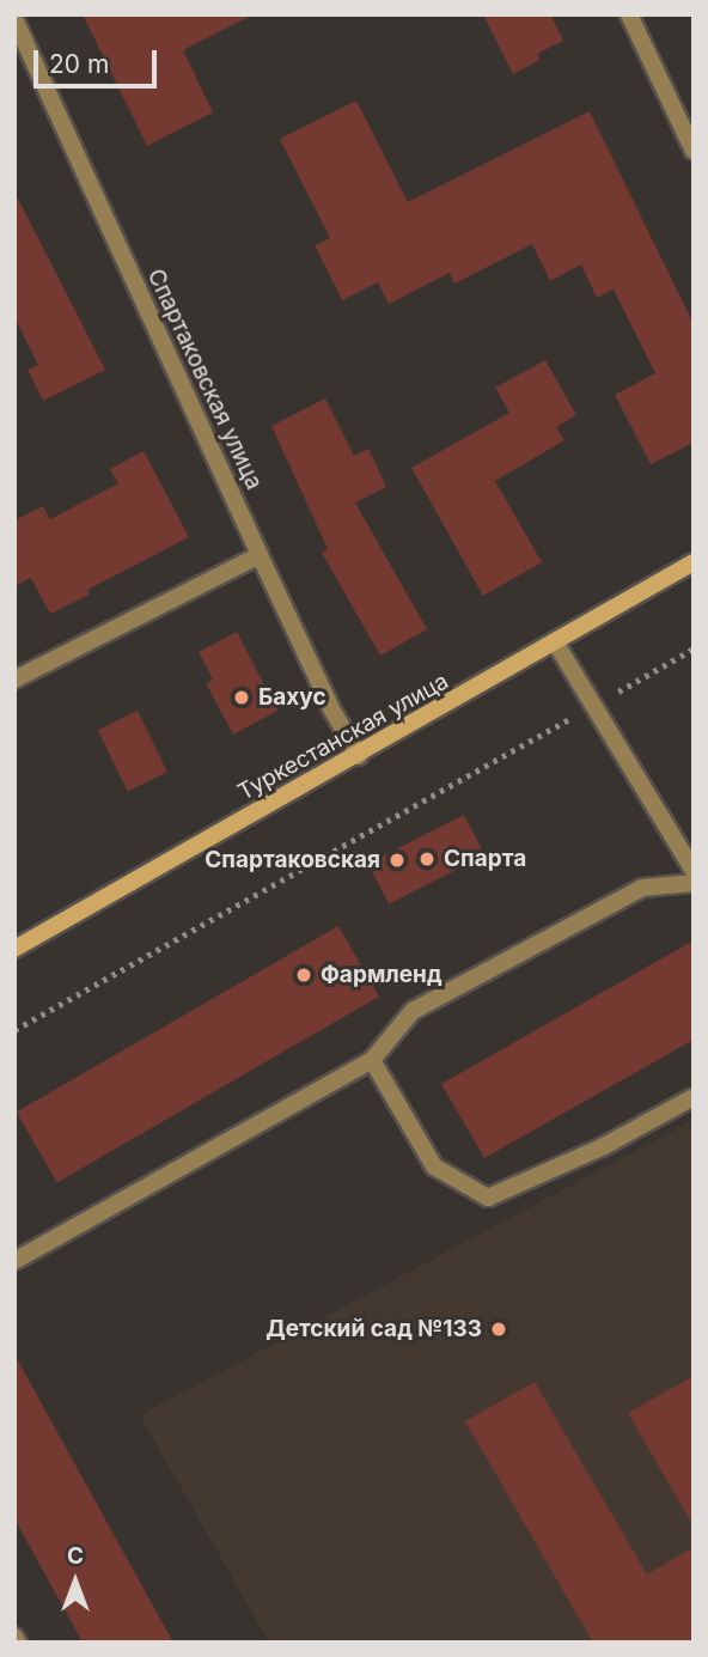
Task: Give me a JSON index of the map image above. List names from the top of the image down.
{
  "streets": {
    "main road": ["Туркестанская улица"],
    "street": ["Спартаковская улица"]
  },
  "crossings": [
    ["Спартаковская улица", "Туркестанская улица"]
  ],
  "places": [
    "Бахус",
    "Спарта",
    "Спартаковская",
    "Фармленд",
    "Детский сад №133"
  ],
  "scale_bar": "20 m",
  "north": "top"
}
